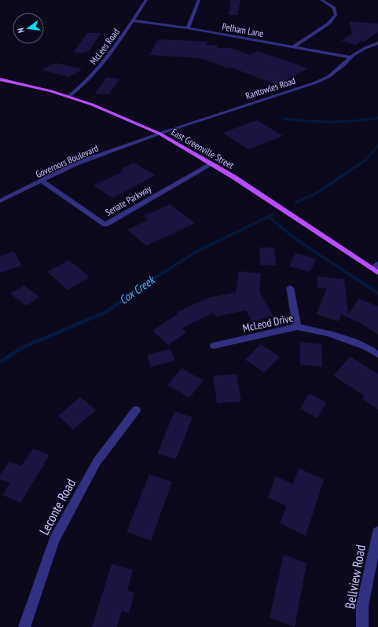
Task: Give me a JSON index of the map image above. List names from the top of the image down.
{
  "streets": {
    "main road": ["East Greenville Street"],
    "street": [
      "Pelham Lane",
      "McLees Road",
      "Rantowles Road",
      "Governors Boulevard",
      "Senate Parkway",
      "McLeod Drive",
      "Leconte Road",
      "Bellview Road"
    ]
  },
  "crossings": [
    ["Pelham Lane", "McLees Road"],
    ["Pelham Lane", "Rantowles Road"],
    ["McLees Road", "East Greenville Street"],
    ["Rantowles Road", "East Greenville Street"],
    ["Rantowles Road", "Governors Boulevard"],
    ["East Greenville Street", "Governors Boulevard"],
    ["East Greenville Street", "Senate Parkway"],
    ["Governors Boulevard", "Senate Parkway"]
  ],
  "water": ["Cox Creek"],
  "north": "left"
}
